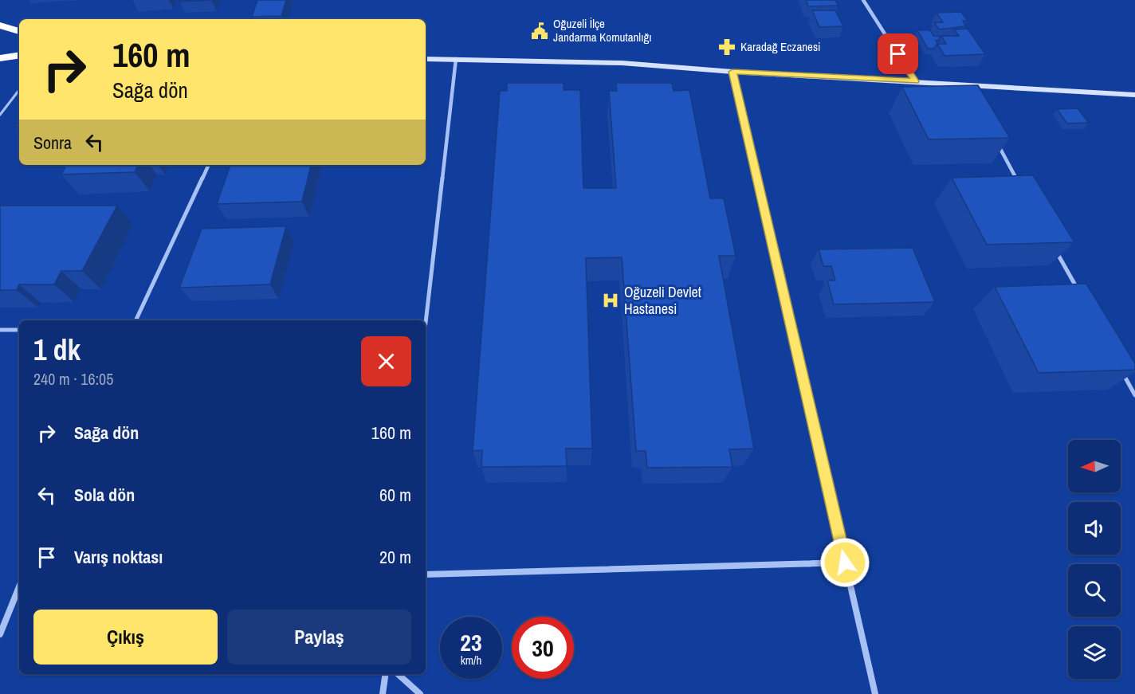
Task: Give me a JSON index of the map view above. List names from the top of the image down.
{
  "places": {
    "public building": ["Oğuzeli İlçe Jandarma Komutanlığı"],
    "pharmacy": ["Karadağ Eczanesi"],
    "hospital": ["Oğuzeli Devlet Hastanesi"]
  },
  "north": "left",
  "page": {
    "turn": ["160 m", "Sağa dön"],
    "then": "Sonra",
    "heading": ["1 dk", "240 m · 16:05"],
    "list": [
      {
        "name": "Sağa dön",
        "value": "160 m"
      },
      {
        "name": "Sola dön",
        "value": "60 m"
      },
      {
        "name": "Varış noktası",
        "value": "20 m"
      }
    ],
    "buttons": ["Çıkış", "Paylaş"],
    "speed": "23 km/h",
    "limit": "30"
  }
}
